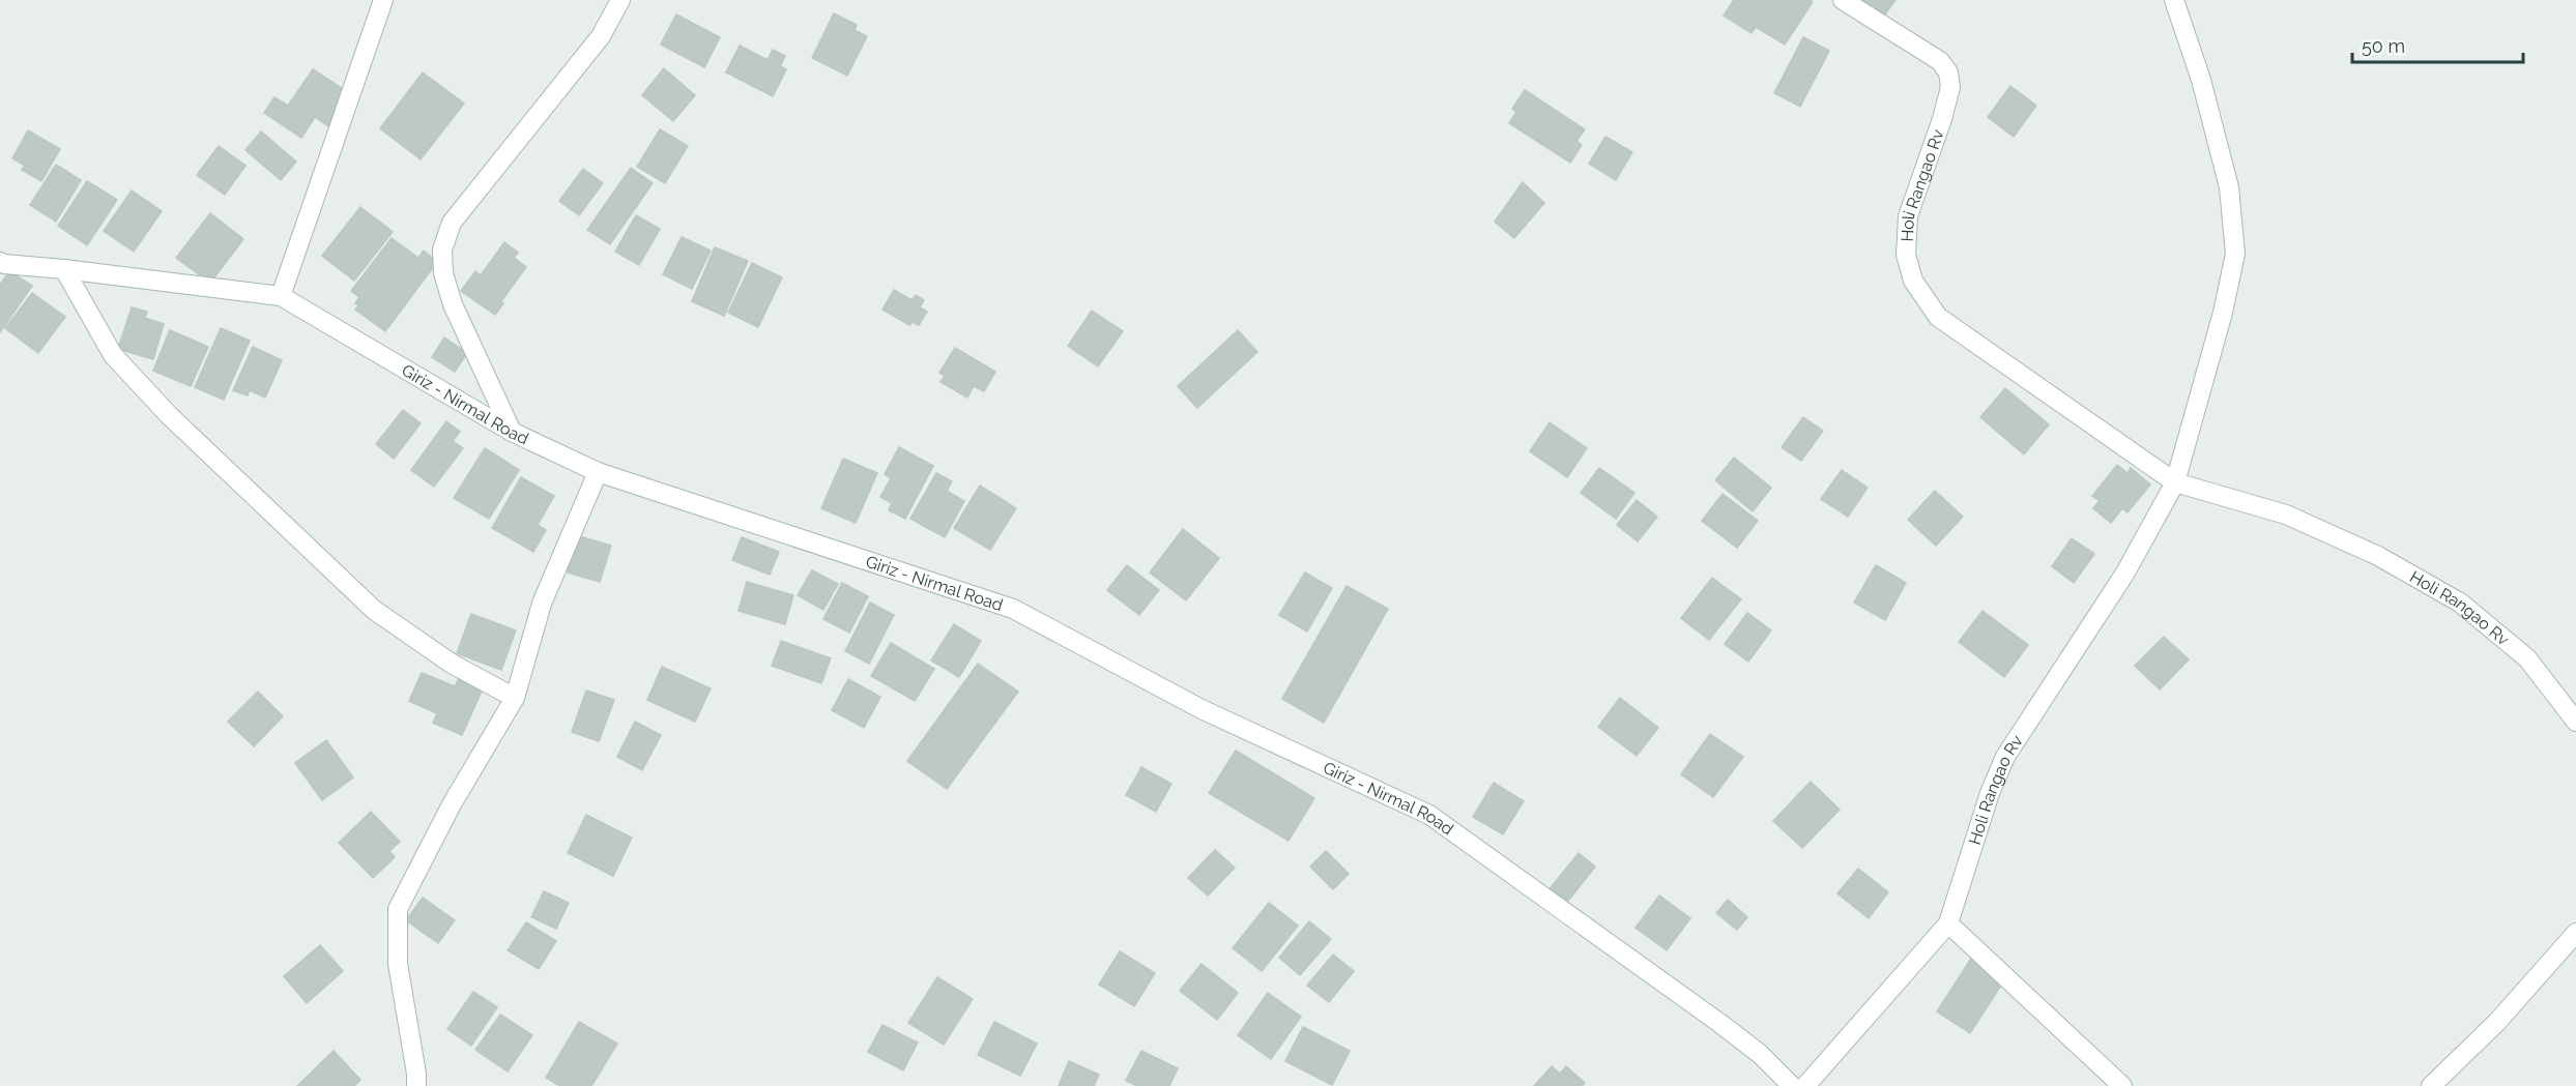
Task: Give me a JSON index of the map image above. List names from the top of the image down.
{
  "streets": {
    "street": ["Holi Rangao Rv", "Giriz - Nirmal Road"]
  },
  "scale_bar": "50 m"
}
